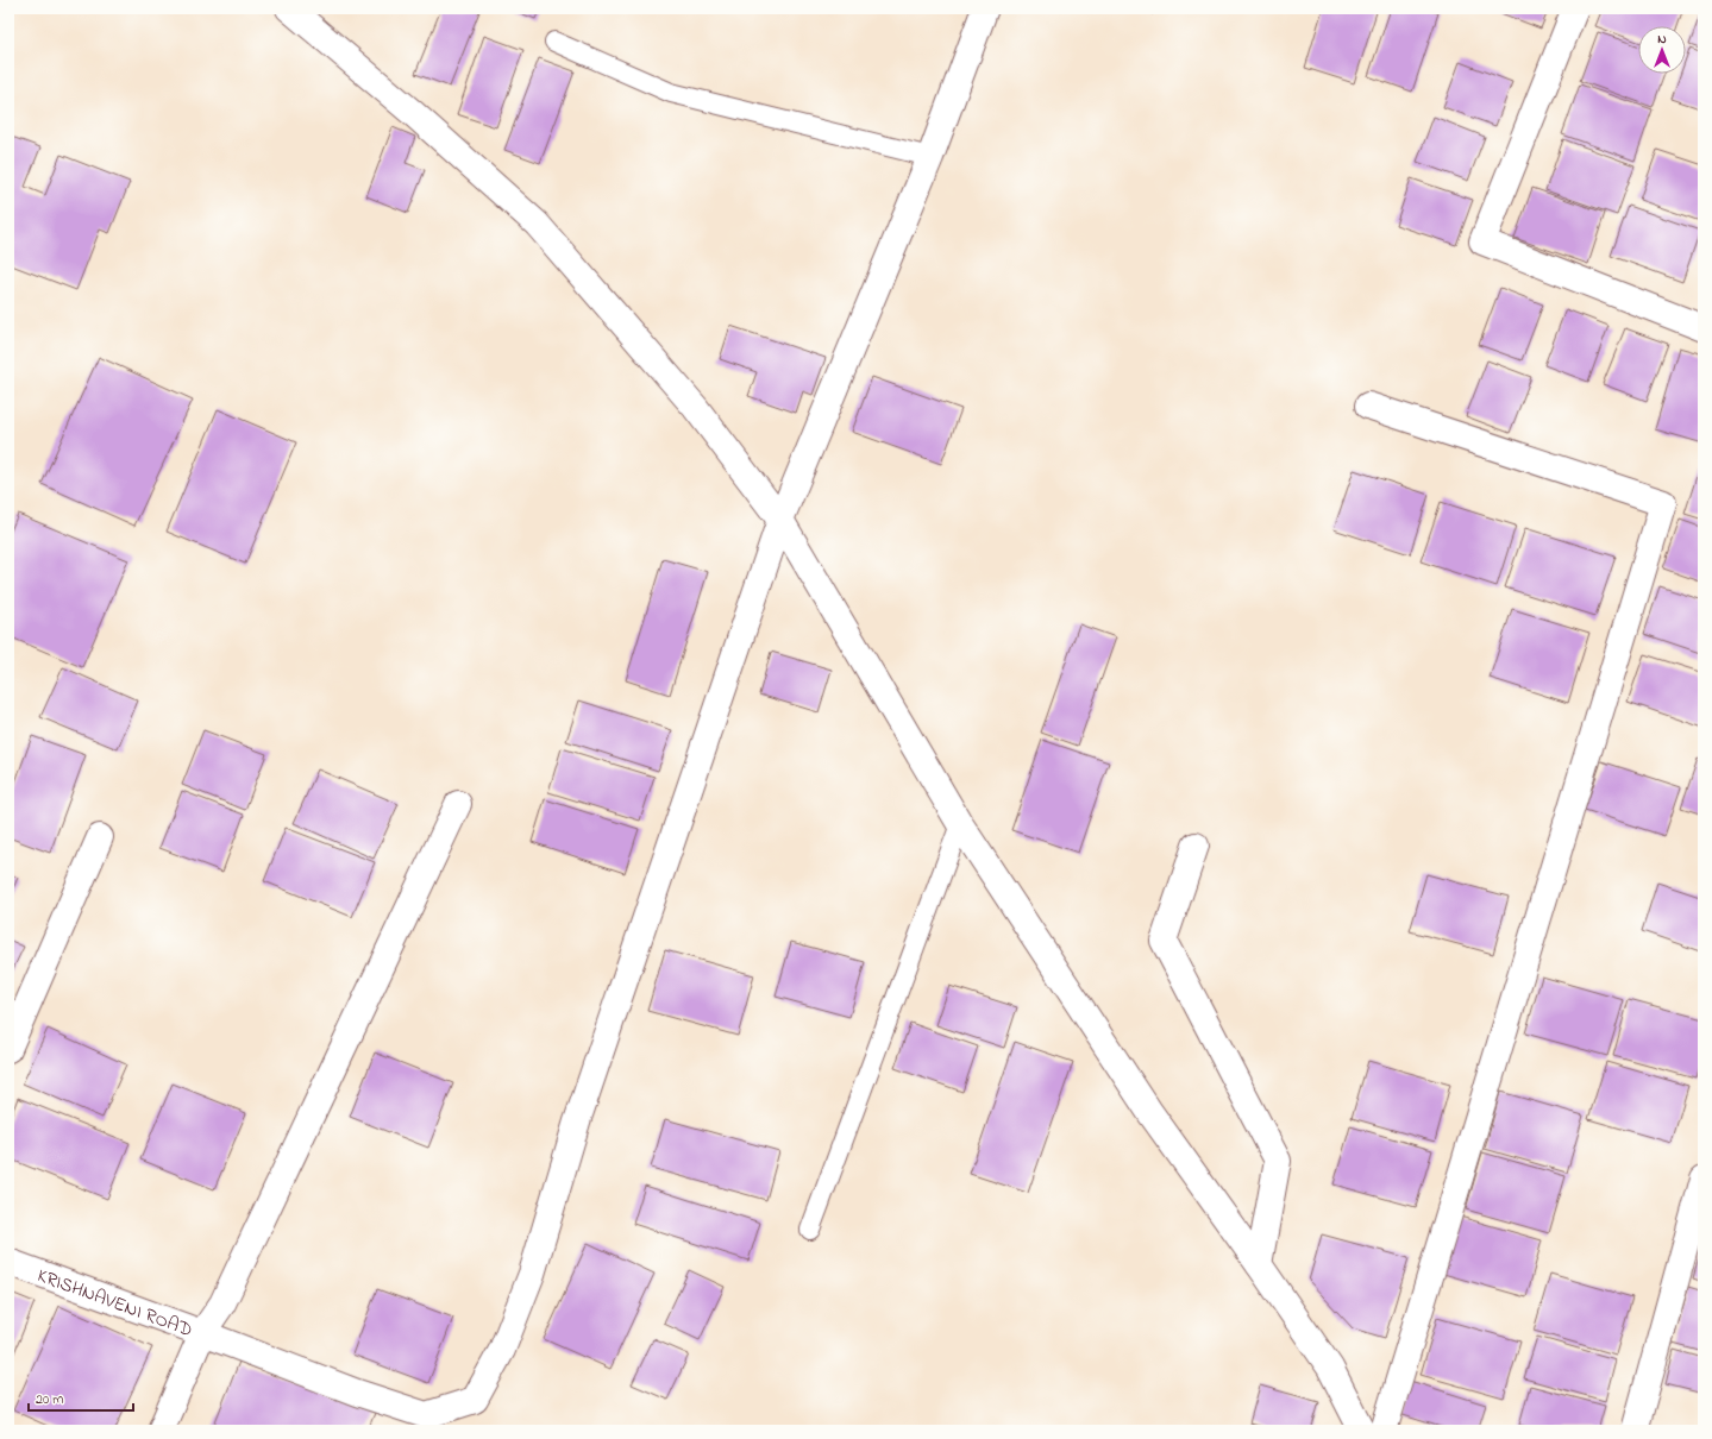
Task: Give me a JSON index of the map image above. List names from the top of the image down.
{
  "streets": {
    "street": ["KRISHNAVENI ROAD"]
  },
  "scale_bar": "20 m",
  "north": "top"
}
